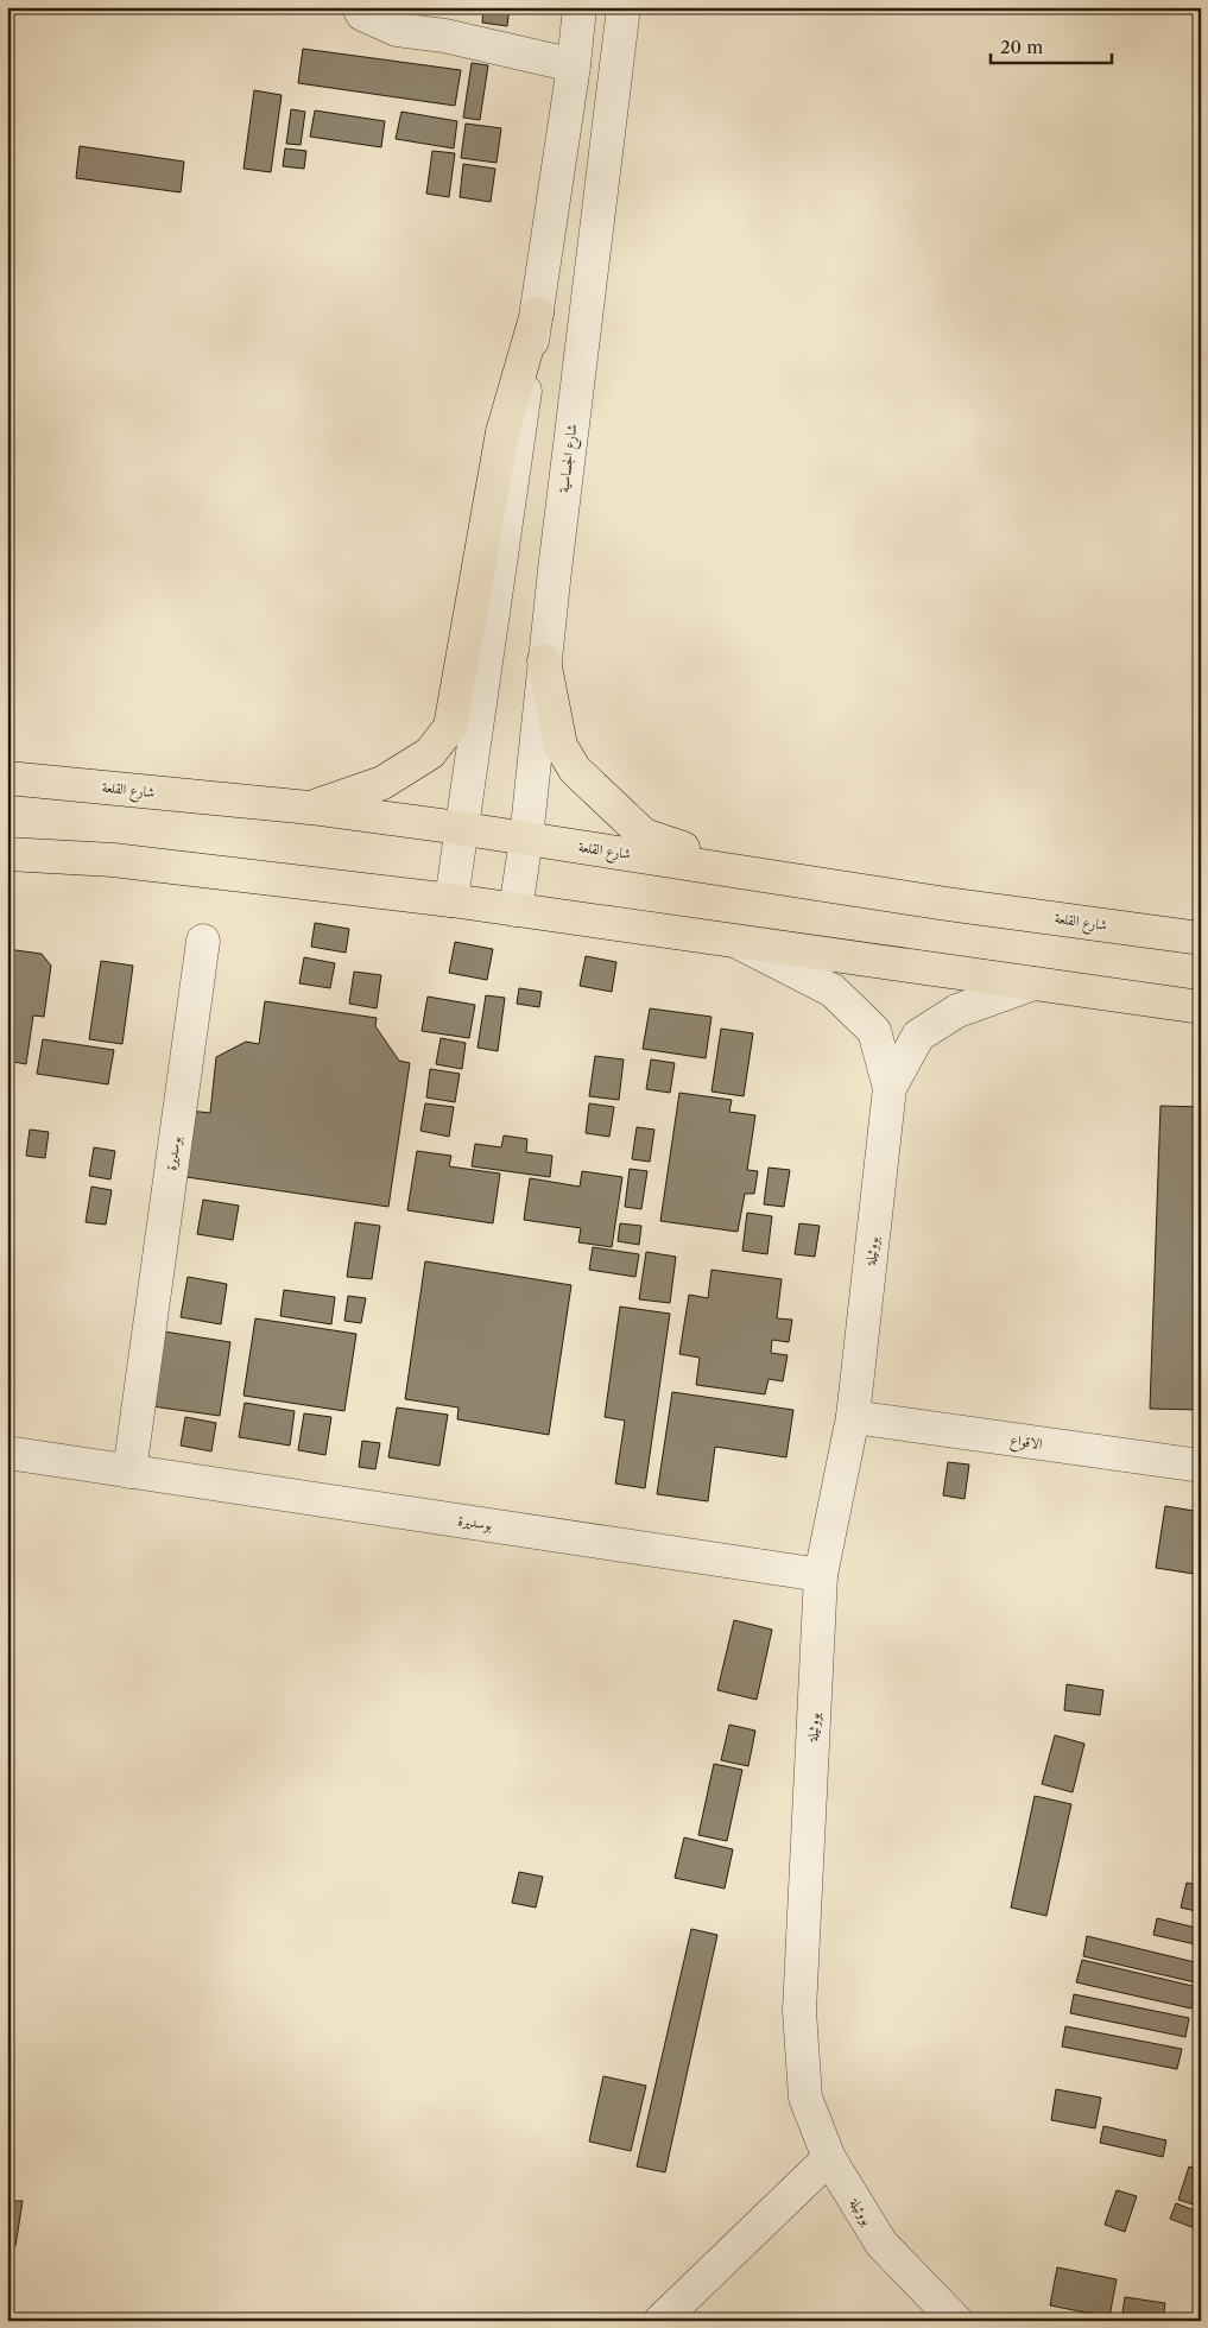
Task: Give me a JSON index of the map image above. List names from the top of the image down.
{
  "streets": {
    "main road": ["شارع القلعة"],
    "street": [
      "شارع الجساسية",
      "بوسديرة",
      "بووثيلة",
      "الاقواع"
    ]
  },
  "crossings": [
    ["شارع الجساسية", "شارع القلعة"],
    ["بوسديرة", "بووثيلة"],
    ["بووثيلة", "الاقواع"]
  ],
  "scale_bar": "20 m"
}
